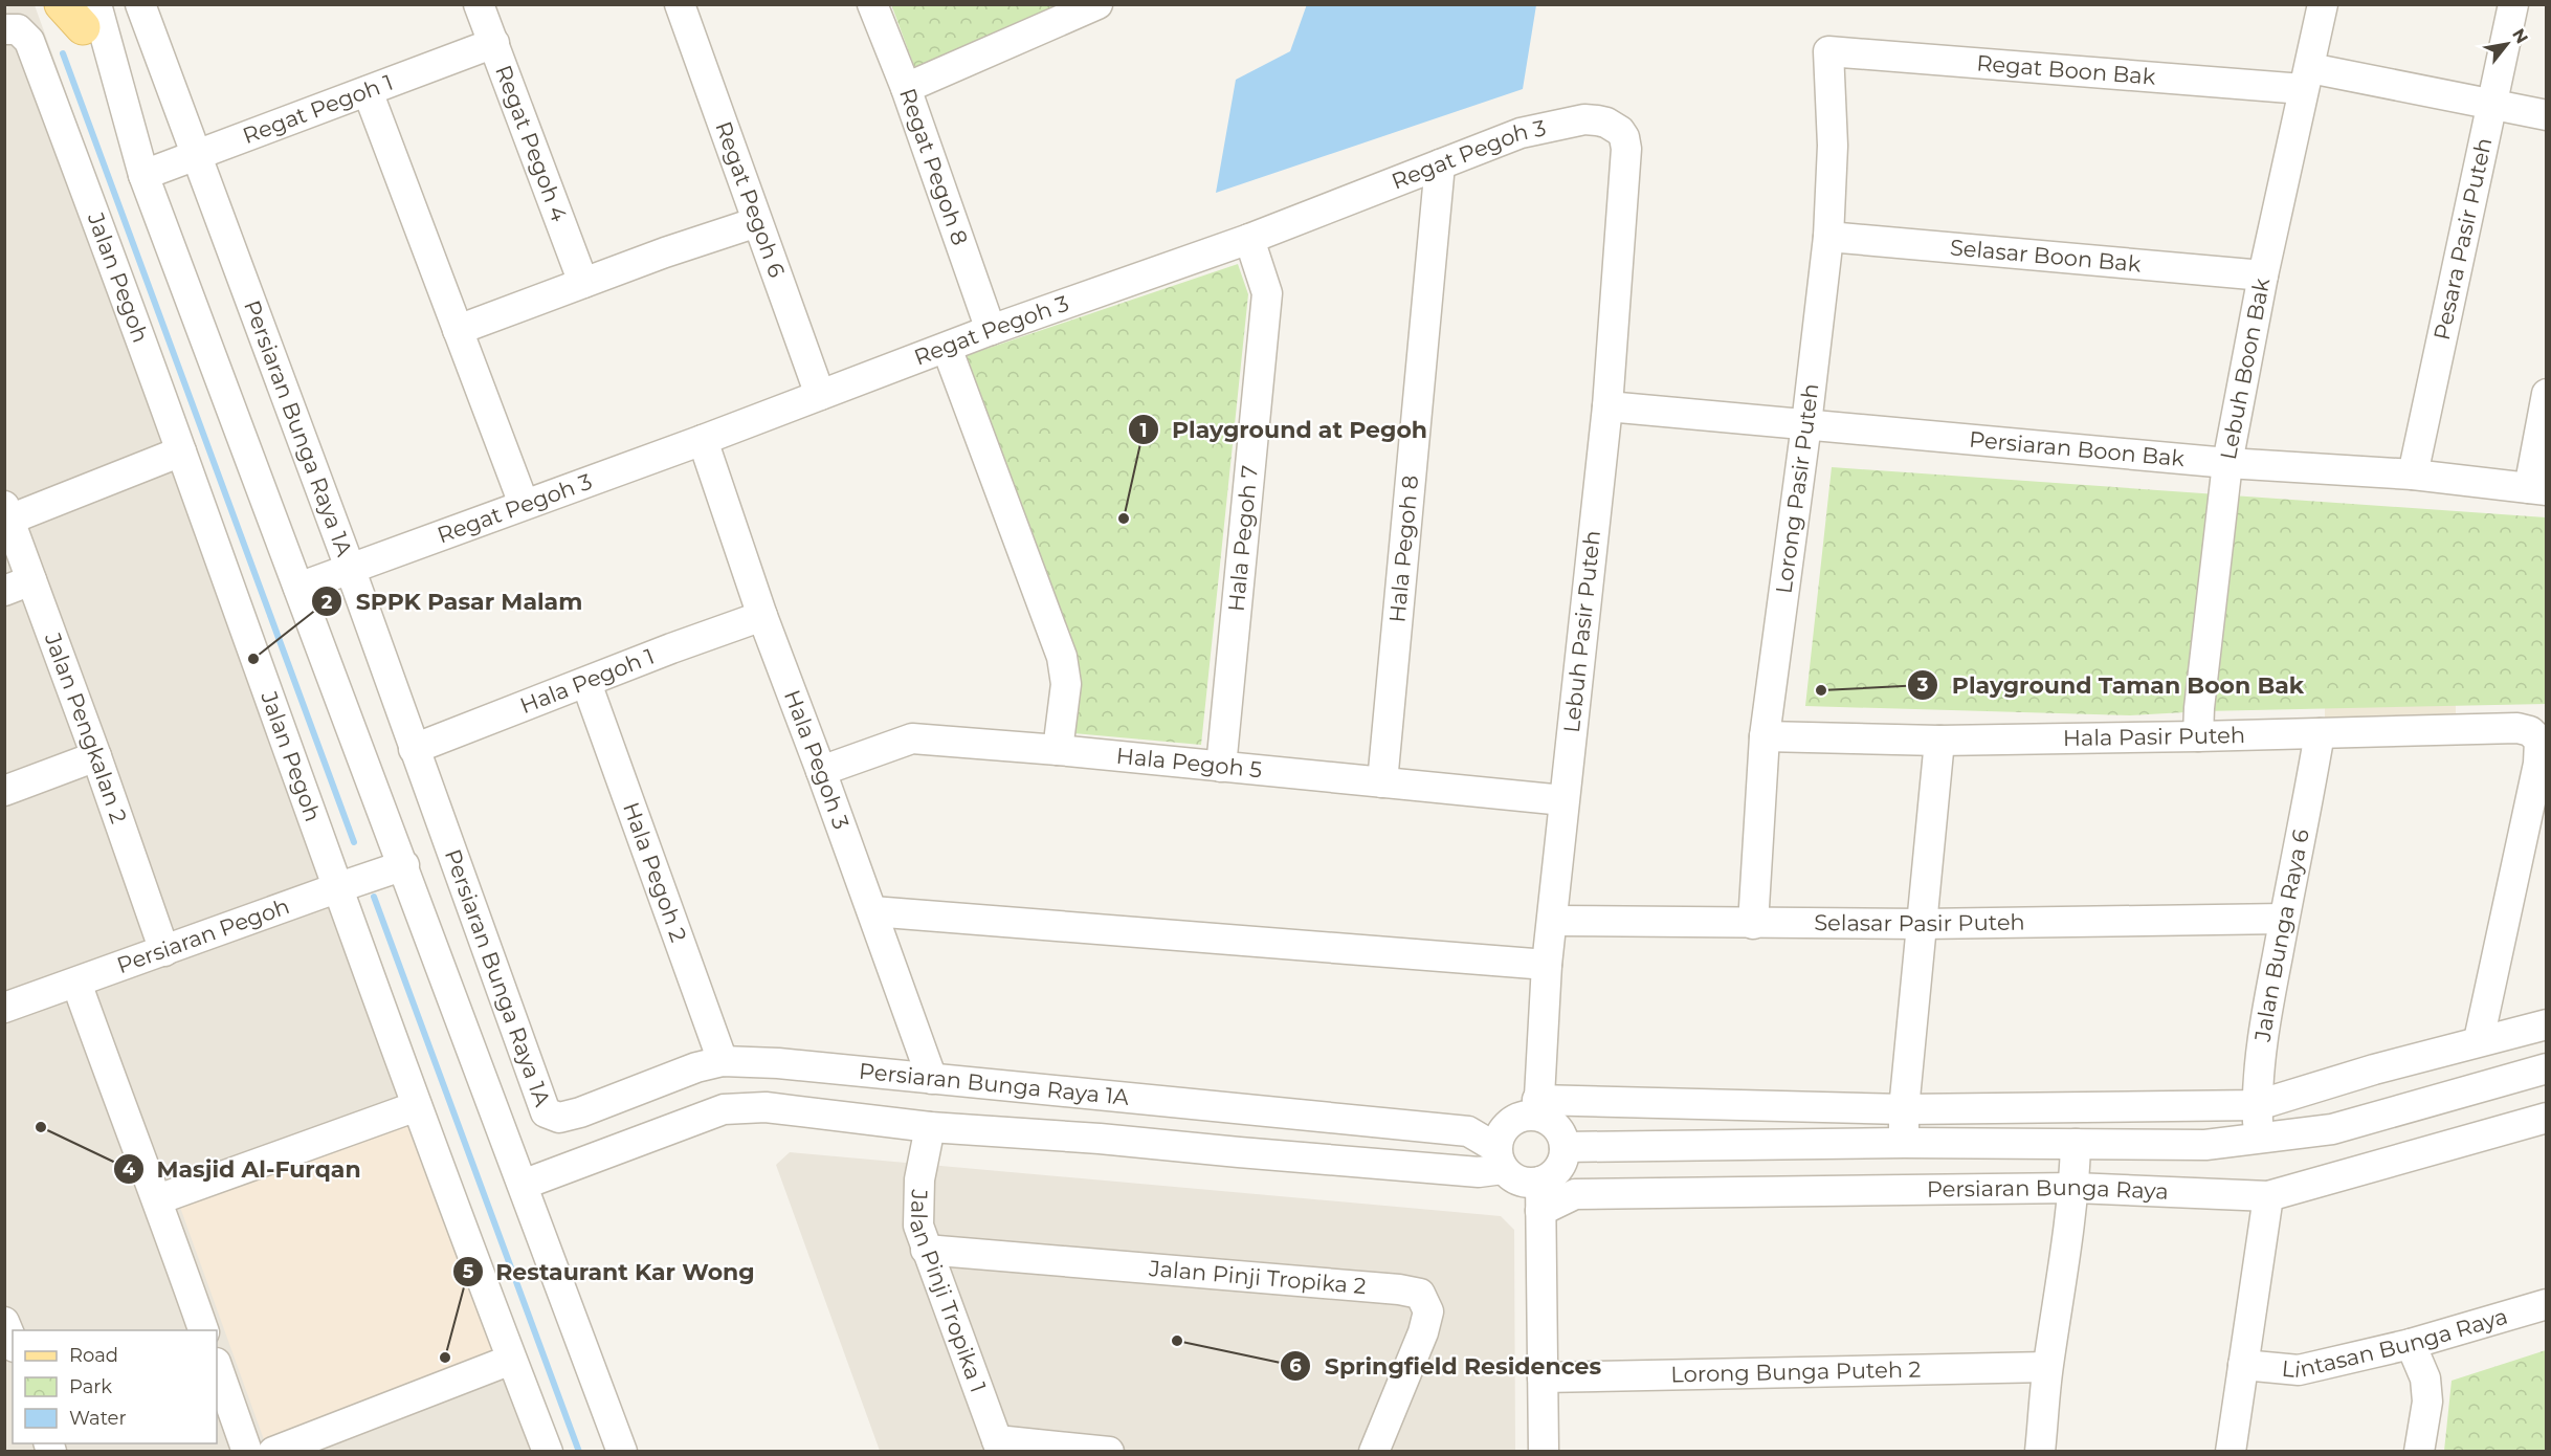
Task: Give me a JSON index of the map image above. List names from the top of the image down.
{
  "streets": {
    "street": [
      "Regat Boon Bak",
      "Regat Pegoh 1",
      "Regat Pegoh 4",
      "Regat Pegoh 3",
      "Regat Pegoh 8",
      "Regat Pegoh 6",
      "Pesara Pasir Puteh",
      "Selasar Boon Bak",
      "Jalan Pegoh",
      "Lebuh Boon Bak",
      "Persiaran Bunga Raya 1A",
      "Persiaran Boon Bak",
      "Lorong Pasir Puteh",
      "Hala Pegoh 7",
      "Hala Pegoh 8",
      "Lebuh Pasir Puteh",
      "Hala Pegoh 1",
      "Jalan Pengkalan 2",
      "Hala Pasir Puteh",
      "Hala Pegoh 3",
      "Hala Pegoh 5",
      "Hala Pegoh 2",
      "Selasar Pasir Puteh",
      "Persiaran Pegoh",
      "Jalan Bunga Raya 6",
      "Persiaran Bunga Raya",
      "Jalan Pinji Tropika 2",
      "Jalan Pinji Tropika 1",
      "Lintasan Bunga Raya",
      "Lorong Bunga Puteh 2"
    ]
  },
  "crossings": [
    ["Regat Boon Bak", "Pesara Pasir Puteh"],
    ["Regat Boon Bak", "Lebuh Boon Bak"],
    ["Regat Boon Bak", "Lorong Pasir Puteh"],
    ["Regat Pegoh 1", "Regat Pegoh 4"],
    ["Regat Pegoh 1", "Persiaran Bunga Raya 1A"],
    ["Regat Pegoh 3", "Regat Pegoh 8"],
    ["Regat Pegoh 3", "Regat Pegoh 6"],
    ["Regat Pegoh 3", "Persiaran Bunga Raya 1A"],
    ["Regat Pegoh 3", "Hala Pegoh 7"],
    ["Regat Pegoh 3", "Hala Pegoh 8"],
    ["Regat Pegoh 3", "Lebuh Pasir Puteh"],
    ["Regat Pegoh 3", "Hala Pegoh 3"],
    ["Pesara Pasir Puteh", "Persiaran Boon Bak"],
    ["Selasar Boon Bak", "Lebuh Boon Bak"],
    ["Selasar Boon Bak", "Lorong Pasir Puteh"],
    ["Jalan Pegoh", "Persiaran Pegoh"],
    ["Lebuh Boon Bak", "Persiaran Boon Bak"],
    ["Lebuh Boon Bak", "Hala Pasir Puteh"],
    ["Persiaran Bunga Raya 1A", "Lebuh Pasir Puteh"],
    ["Persiaran Bunga Raya 1A", "Hala Pegoh 1"],
    ["Persiaran Bunga Raya 1A", "Hala Pegoh 3"],
    ["Persiaran Bunga Raya 1A", "Hala Pegoh 2"],
    ["Persiaran Boon Bak", "Lorong Pasir Puteh"],
    ["Persiaran Boon Bak", "Lebuh Pasir Puteh"],
    ["Lorong Pasir Puteh", "Hala Pasir Puteh"],
    ["Lorong Pasir Puteh", "Selasar Pasir Puteh"],
    ["Hala Pegoh 7", "Hala Pegoh 5"],
    ["Hala Pegoh 8", "Hala Pegoh 5"],
    ["Lebuh Pasir Puteh", "Hala Pegoh 5"],
    ["Lebuh Pasir Puteh", "Selasar Pasir Puteh"],
    ["Hala Pegoh 1", "Hala Pegoh 3"],
    ["Hala Pegoh 1", "Hala Pegoh 2"],
    ["Jalan Pengkalan 2", "Persiaran Pegoh"],
    ["Hala Pasir Puteh", "Jalan Bunga Raya 6"],
    ["Hala Pegoh 3", "Hala Pegoh 5"],
    ["Selasar Pasir Puteh", "Jalan Bunga Raya 6"],
    ["Jalan Pinji Tropika 2", "Jalan Pinji Tropika 1"]
  ],
  "places": [
    "Playground at Pegoh",
    "SPPK Pasar Malam",
    "Playground Taman Boon Bak",
    "Masjid Al-Furqan",
    "Springfield Residences",
    "Restaurant Kar Wong"
  ],
  "legend": ["Road", "Park", "Water"],
  "north": "top right"
}
